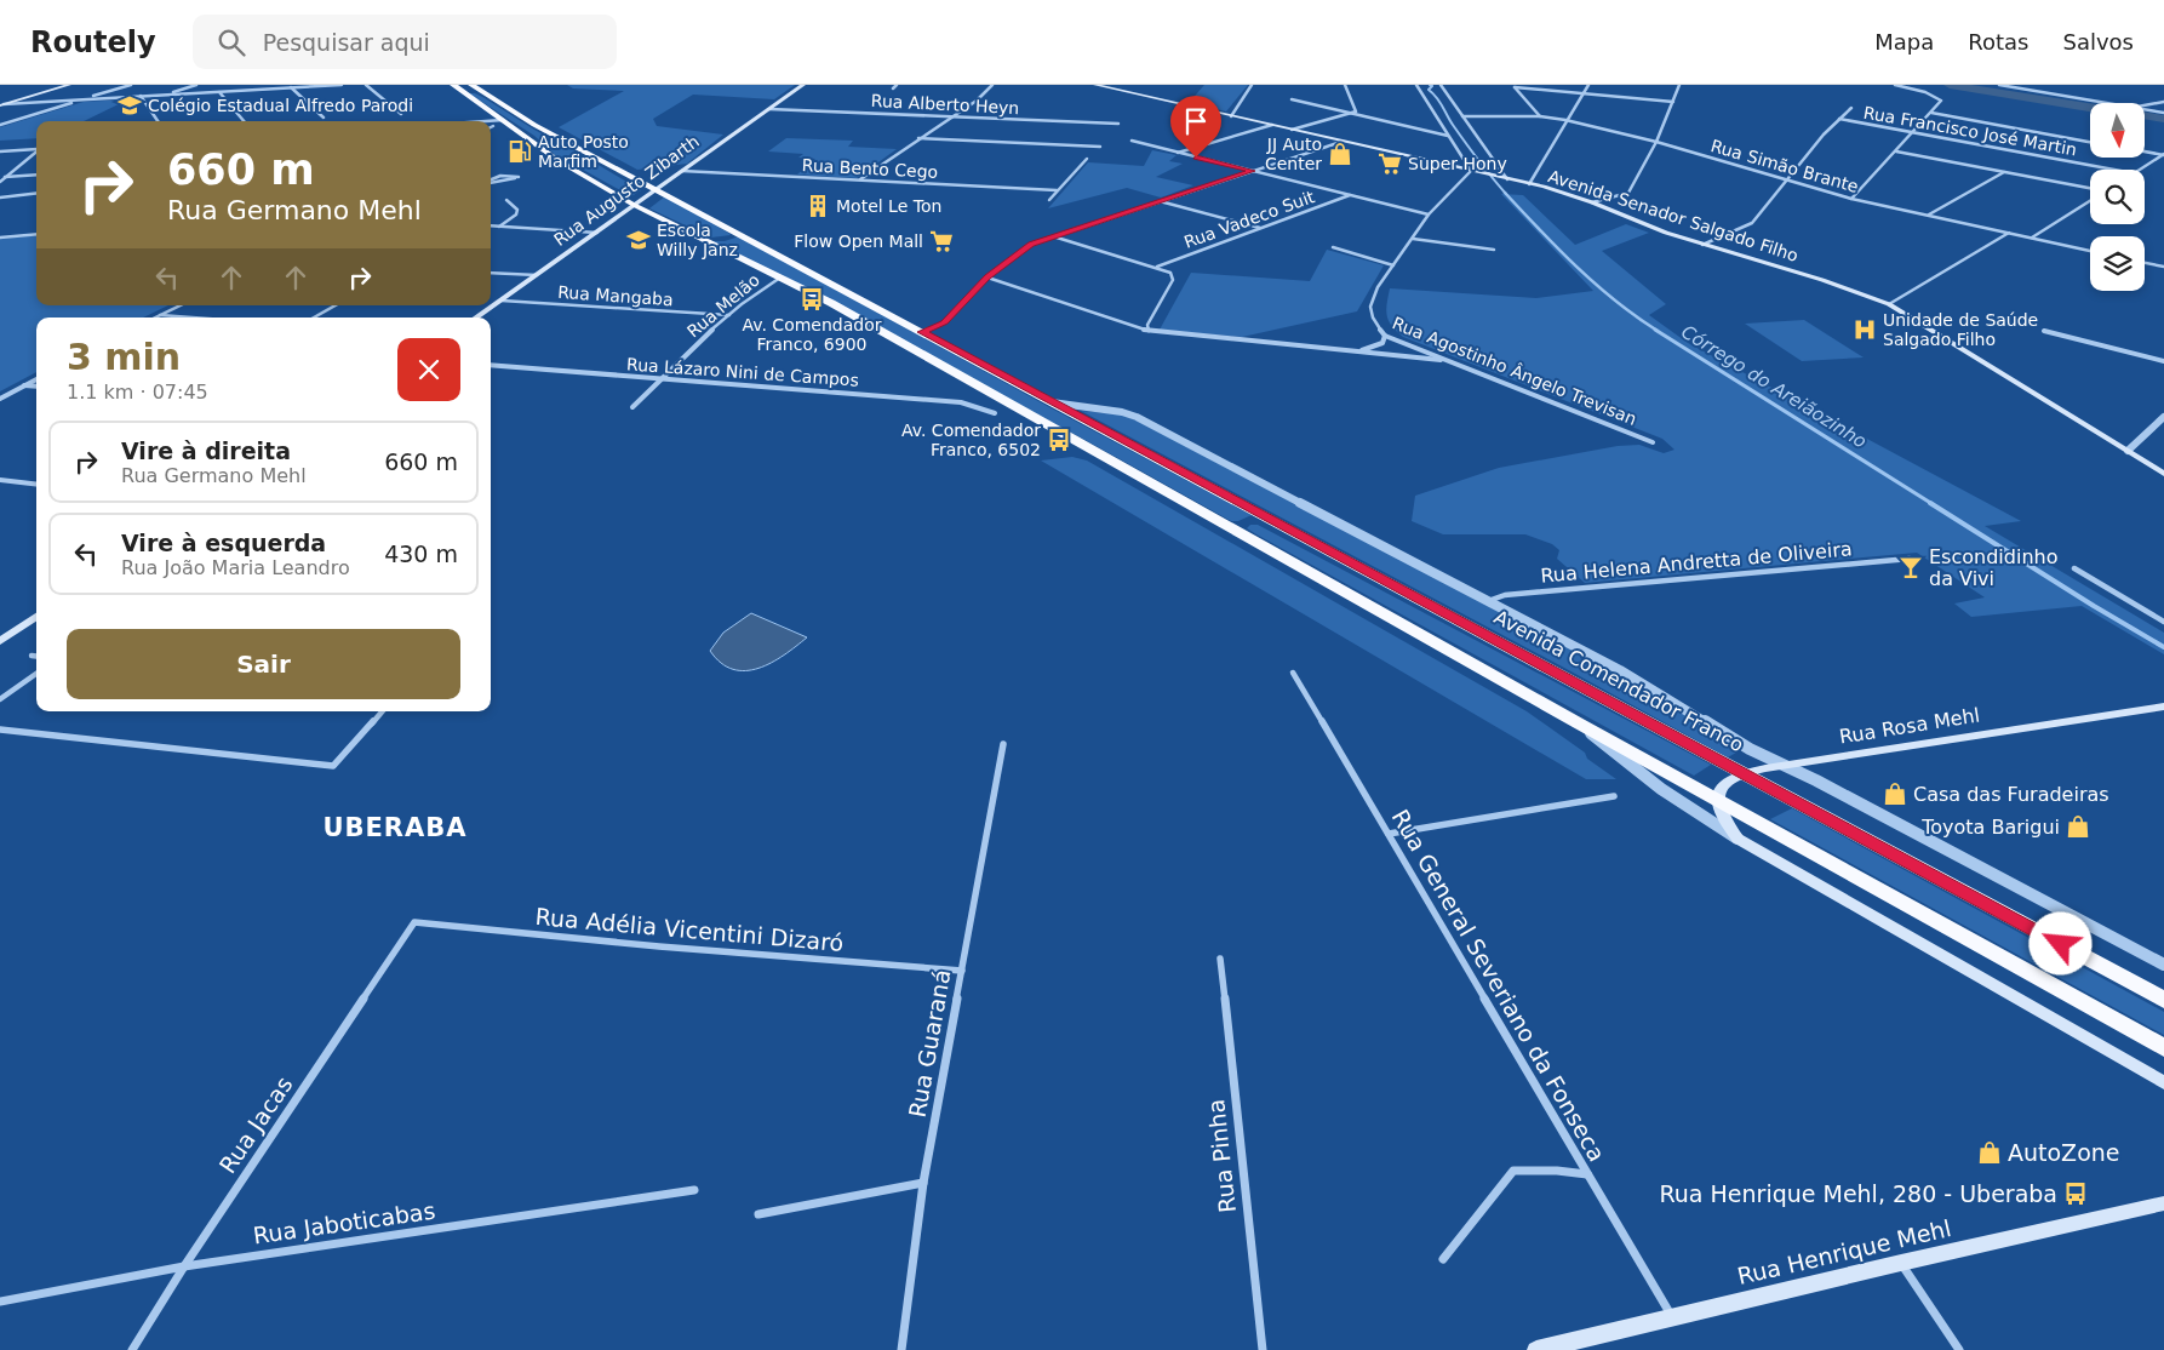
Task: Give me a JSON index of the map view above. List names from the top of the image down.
{
  "streets": {
    "highway": ["Avenida Comendador Franco"],
    "main road": [
      "Rua Augusto Zibarth",
      "Avenida Senador Salgado Filho",
      "Rua Rosa Mehl",
      "Rua Henrique Mehl"
    ],
    "street": [
      "Rua Alberto Heyn",
      "Rua Francisco José Martin",
      "Rua Simão Brante",
      "Rua Bento Cego",
      "Rua Vadeco Suit",
      "Rua Mangaba",
      "Rua Melão",
      "Rua Agostinho Ângelo Trevisan",
      "Rua Lázaro Nini de Campos",
      "Rua Helena Andretta de Oliveira",
      "Rua Adélia Vicentini Dizaró",
      "Rua General Severiano da Fonseca",
      "Rua Guaraná",
      "Rua Jacas",
      "Rua Pinha",
      "Rua Jaboticabas"
    ]
  },
  "crossings": [
    ["Rua Alberto Heyn", "Rua Augusto Zibarth"],
    ["Rua Bento Cego", "Rua Augusto Zibarth"],
    ["Rua Augusto Zibarth", "Rua Mangaba"],
    ["Rua Augusto Zibarth", "Avenida Comendador Franco"],
    ["Avenida Senador Salgado Filho", "Rua Agostinho Ângelo Trevisan"],
    ["Rua Mangaba", "Rua Melão"],
    ["Rua Melão", "Rua Lázaro Nini de Campos"],
    ["Rua Helena Andretta de Oliveira", "Avenida Comendador Franco"],
    ["Avenida Comendador Franco", "Rua Rosa Mehl"],
    ["Rua Adélia Vicentini Dizaró", "Rua Guaraná"],
    ["Rua Adélia Vicentini Dizaró", "Rua Jacas"],
    ["Rua General Severiano da Fonseca", "Rua Henrique Mehl"],
    ["Rua Jacas", "Rua Jaboticabas"]
  ],
  "districts": ["UBERABA"],
  "water": ["Córrego do Areiãozinho"],
  "places": {
    "school or university": ["Colégio Estadual Alfredo Parodi", "Escola Willy Janz"],
    "fuel station": ["Auto Posto Marfim"],
    "shop": [
      "JJ Auto Center",
      "Casa das Furadeiras",
      "Toyota Barigui",
      "AutoZone"
    ],
    "supermarket": ["Super Hony", "Flow Open Mall"],
    "building": ["Motel Le Ton"],
    "bus stop": ["Av. Comendador Franco, 6900", "Av. Comendador Franco, 6502", "Rua Henrique Mehl, 280 - Uberaba"],
    "hospital": ["Unidade de Saúde Salgado Filho"],
    "bar": ["Escondidinho da Vivi"]
  },
  "north": "bottom",
  "page": {
    "header": "Routely",
    "search": "Pesquisar aqui",
    "nav": ["Mapa", "Rotas", "Salvos"],
    "turn": ["660 m", "Rua Germano Mehl"],
    "heading": ["3 min", "1.1 km · 07:45"],
    "list": [
      {
        "name": "Vire à direita",
        "note": "Rua Germano Mehl",
        "value": "660 m"
      },
      {
        "name": "Vire à esquerda",
        "note": "Rua João Maria Leandro",
        "value": "430 m"
      }
    ],
    "buttons": "Sair"
  }
}
